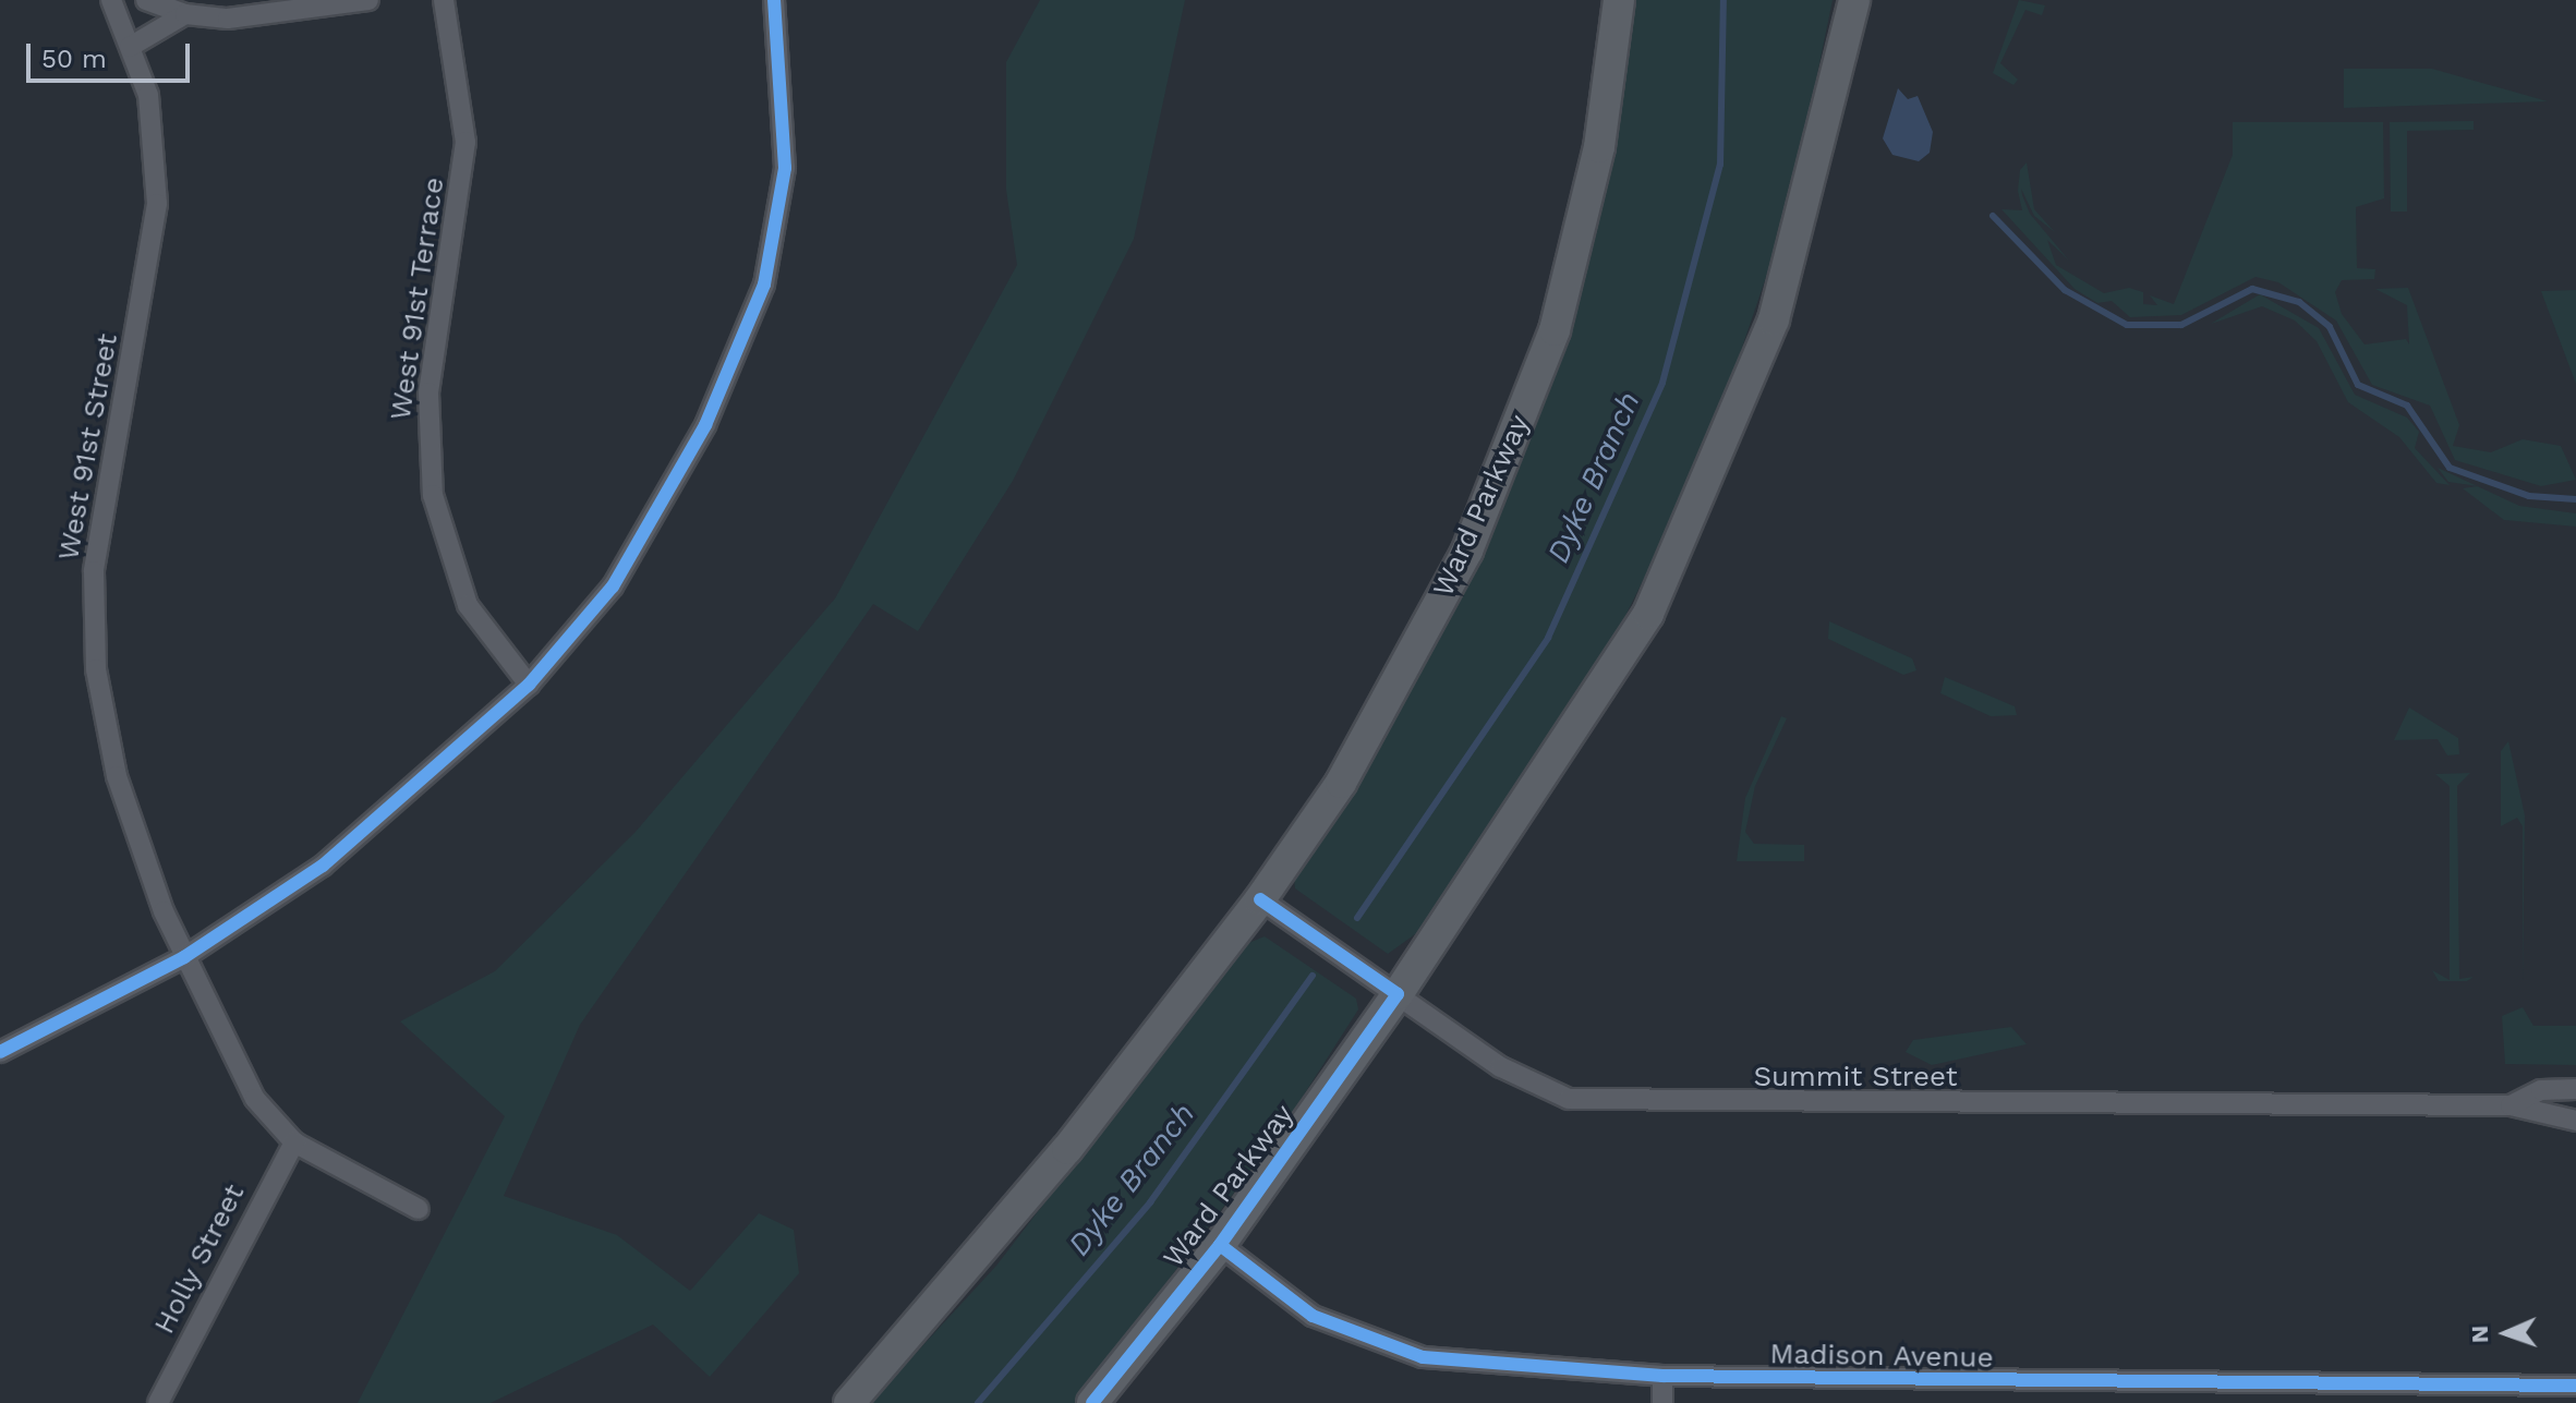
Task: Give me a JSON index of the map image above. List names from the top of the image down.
{
  "streets": {
    "main road": ["Ward Parkway"],
    "street": [
      "West 91st Terrace",
      "West 91st Street",
      "Summit Street",
      "Holly Street",
      "Madison Avenue"
    ]
  },
  "crossings": [
    ["West 91st Street", "Holly Street"],
    ["Ward Parkway", "Summit Street"],
    ["Ward Parkway", "Madison Avenue"]
  ],
  "water": ["Dyke Branch"],
  "scale_bar": "50 m",
  "north": "left"
}
